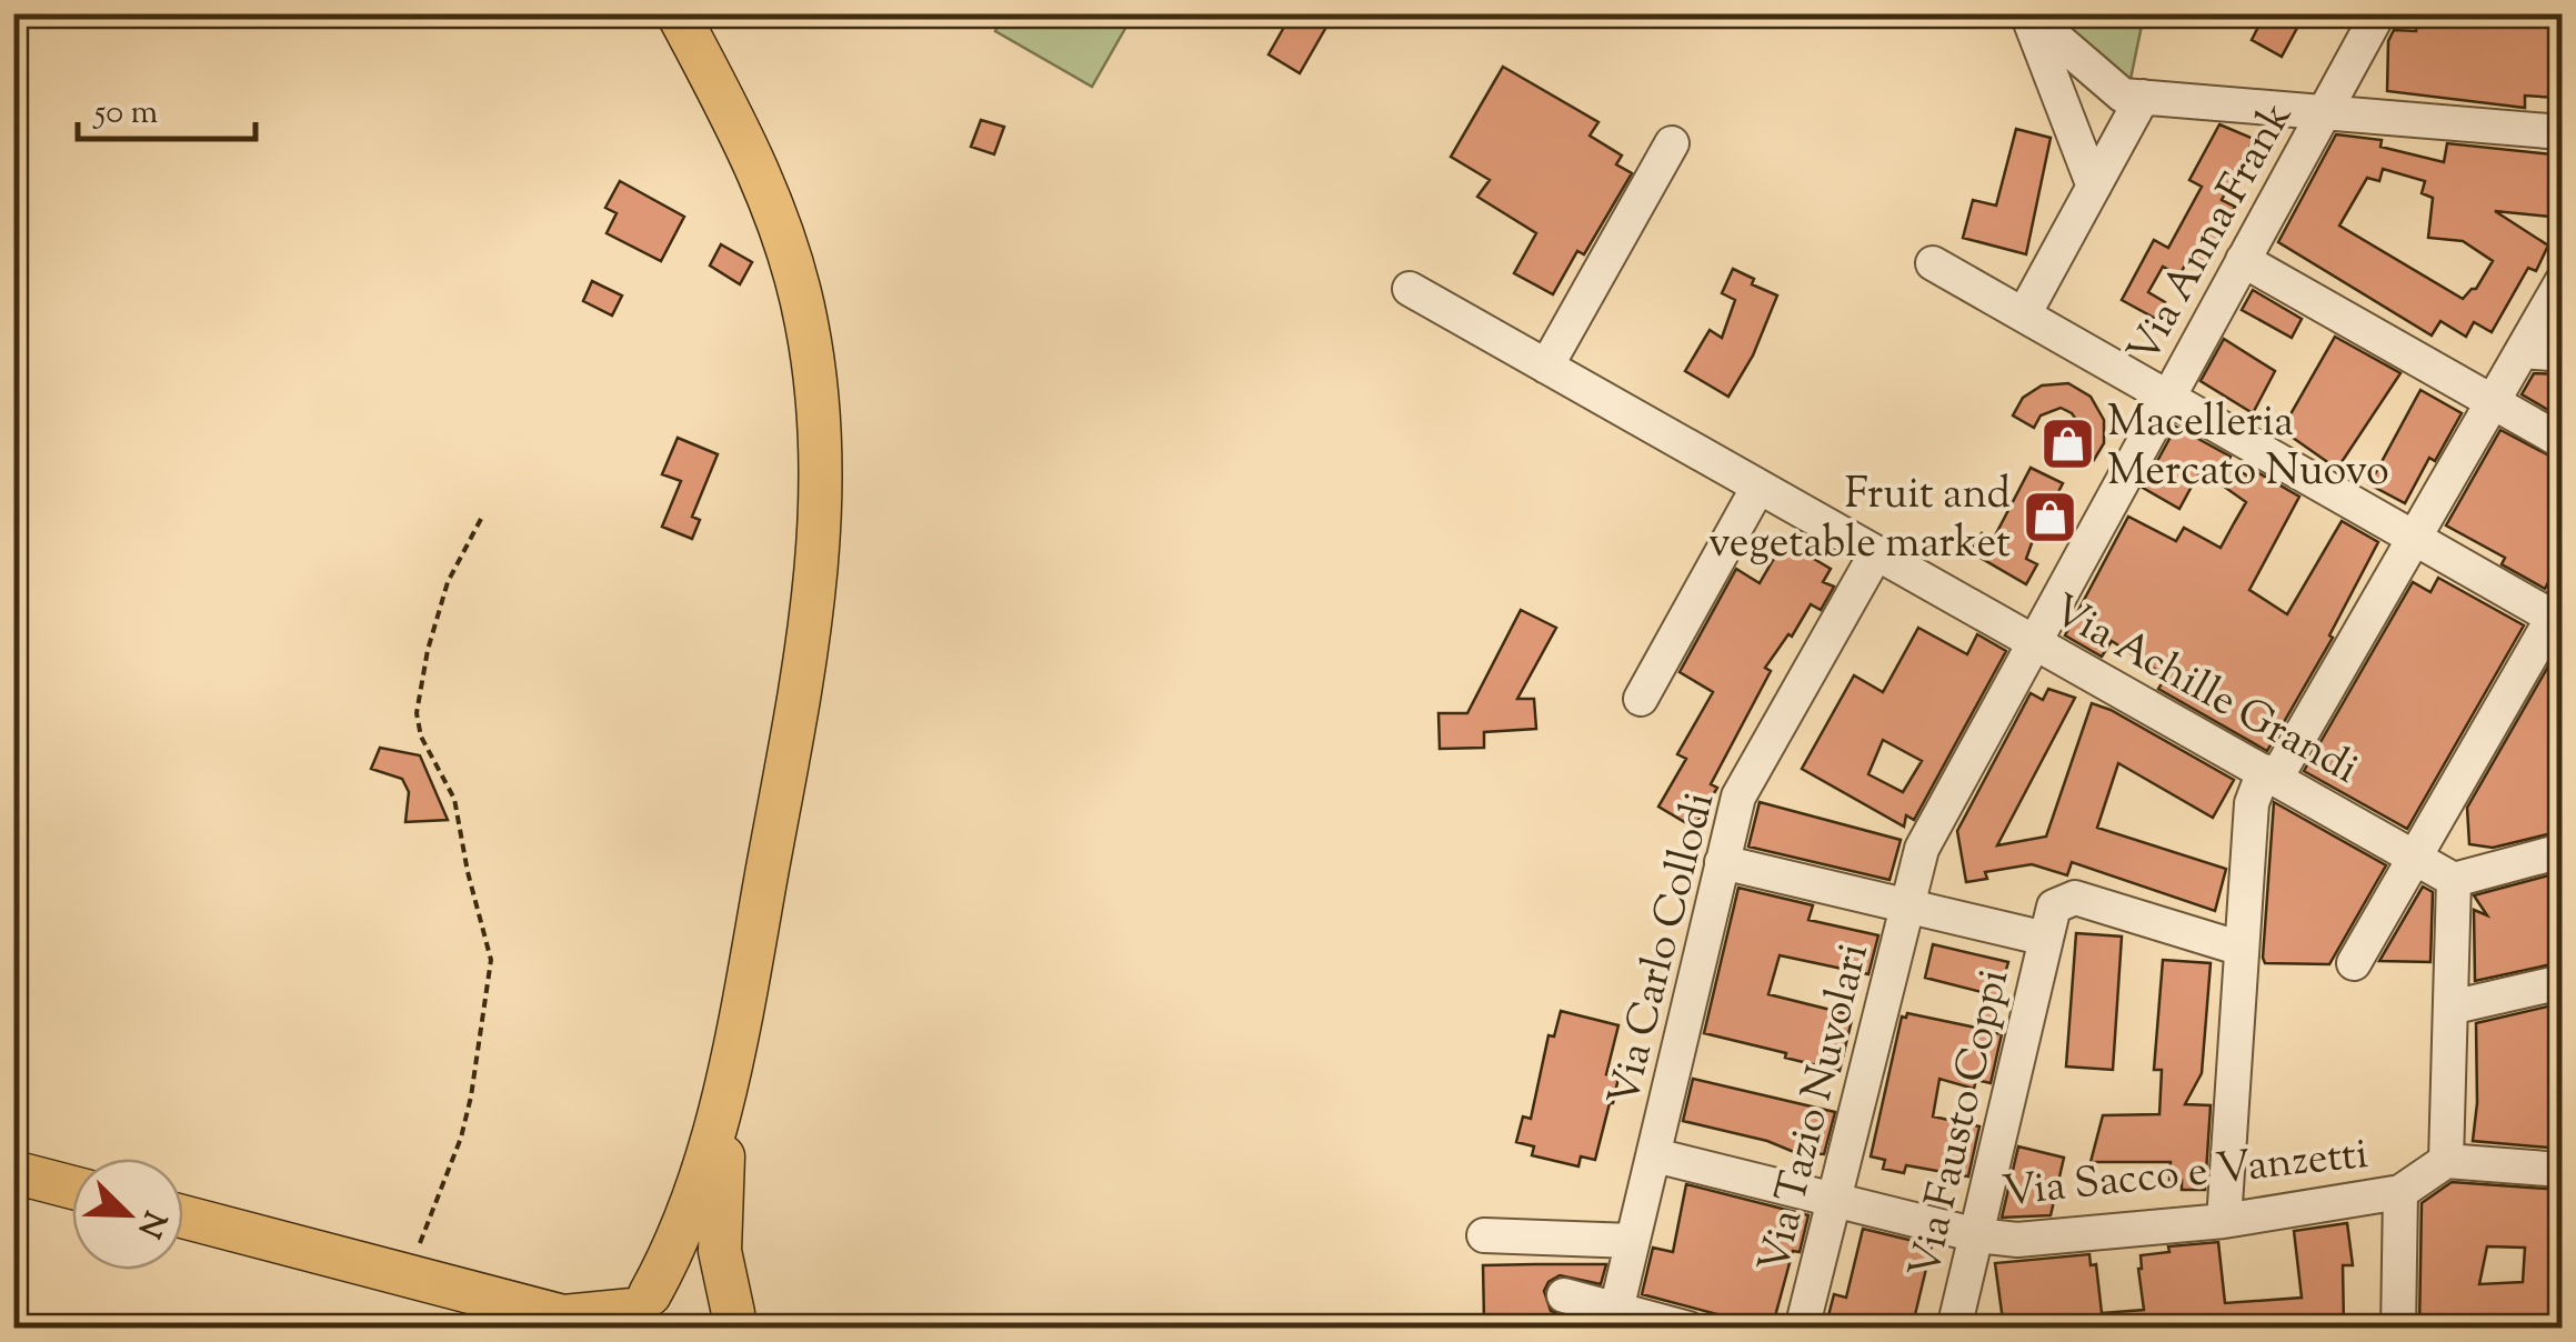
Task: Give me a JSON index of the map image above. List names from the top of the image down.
{
  "streets": {
    "street": [
      "Via Anna Frank",
      "Via Achille Grandi",
      "Via Carlo Collodi",
      "Via Tazio Nuvolari",
      "Via Fausto Coppi",
      "Via Sacco e Vanzetti"
    ]
  },
  "crossings": [
    ["Via Anna Frank", "Via Achille Grandi"],
    ["Via Anna Frank", "Via Tazio Nuvolari"],
    ["Via Achille Grandi", "Via Carlo Collodi"],
    ["Via Carlo Collodi", "Via Sacco e Vanzetti"],
    ["Via Tazio Nuvolari", "Via Sacco e Vanzetti"],
    ["Via Fausto Coppi", "Via Sacco e Vanzetti"]
  ],
  "places": {
    "shop": ["Macelleria Mercato Nuovo", "Fruit and vegetable market"]
  },
  "scale_bar": "50 m",
  "north": "bottom right"
}
